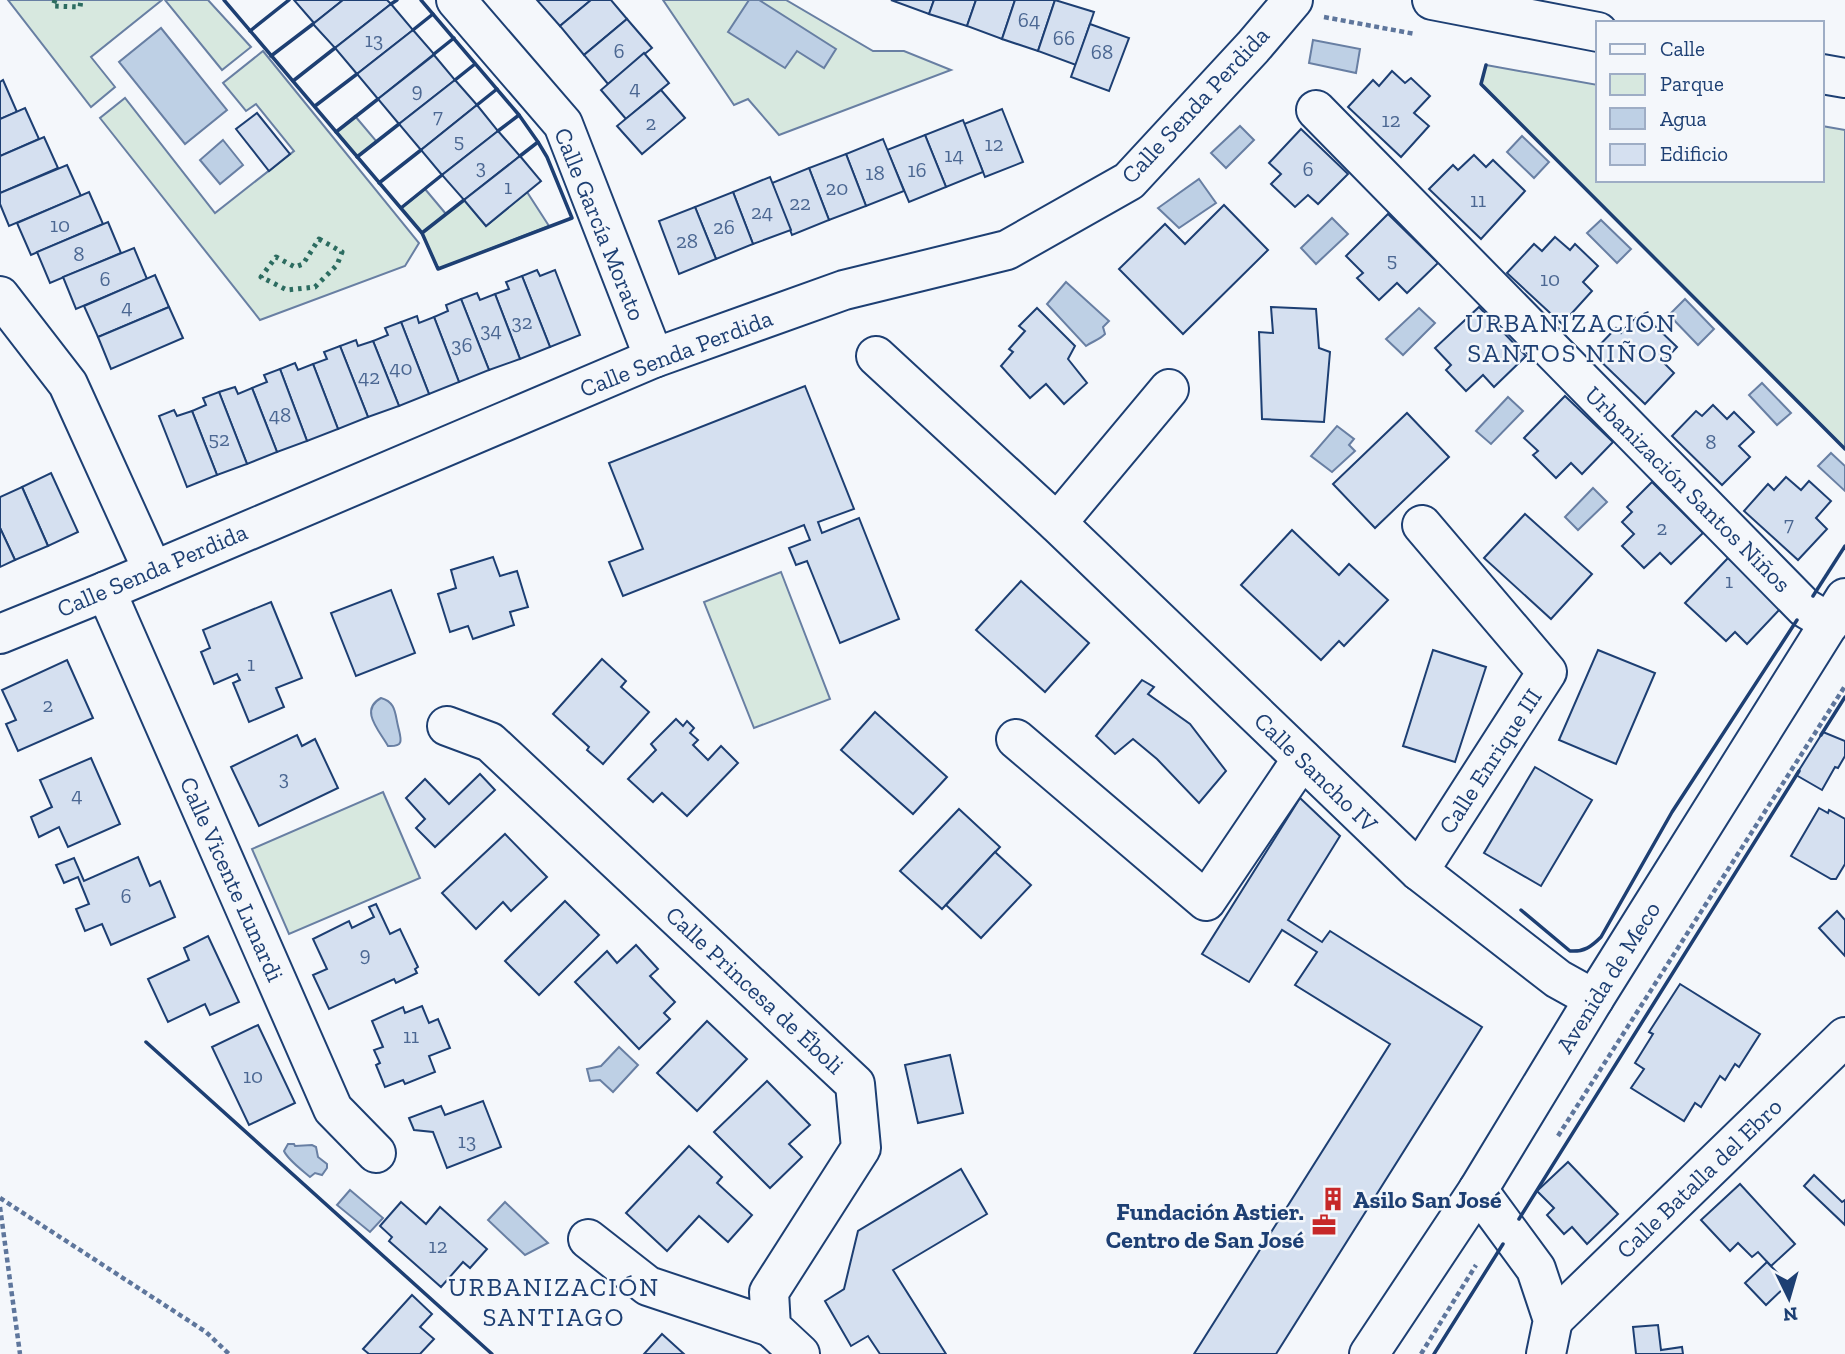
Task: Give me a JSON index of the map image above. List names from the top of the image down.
{
  "streets": {
    "street": [
      "Calle Senda Perdida",
      "Calle García Morato",
      "Urbanización Santos Niños",
      "Calle Enrique III",
      "Calle Sancho IV",
      "Calle Vicente Lunardi",
      "Avenida de Meco",
      "Calle Princesa de Éboli",
      "Calle Batalla del Ebro"
    ]
  },
  "crossings": [
    ["Calle Senda Perdida", "Calle García Morato"],
    ["Calle Senda Perdida", "Calle Vicente Lunardi"],
    ["Urbanización Santos Niños", "Avenida de Meco"],
    ["Calle Enrique III", "Calle Sancho IV"],
    ["Calle Sancho IV", "Avenida de Meco"]
  ],
  "districts": ["URBANIZACIÓN SANTOS NIÑOS", "URBANIZACIÓN SANTIAGO"],
  "places": {
    "building": ["Asilo San José"],
    "office": ["Fundación Astier. Centro de San José"]
  },
  "house_numbers": [
    "64",
    "66",
    "13",
    "6",
    "68",
    "4",
    "9",
    "7",
    "12",
    "2",
    "5",
    "12",
    "14",
    "3",
    "6",
    "16",
    "18",
    "1",
    "20",
    "11",
    "22",
    "24",
    "10",
    "26",
    "28",
    "8",
    "5",
    "6",
    "10",
    "4",
    "32",
    "34",
    "36",
    "40",
    "42",
    "48",
    "52",
    "8",
    "7",
    "2",
    "1",
    "1",
    "2",
    "3",
    "4",
    "6",
    "9",
    "11",
    "10",
    "13",
    "12"
  ],
  "legend": [
    "Calle",
    "Parque",
    "Agua",
    "Edificio"
  ],
  "north": "bottom"
}
